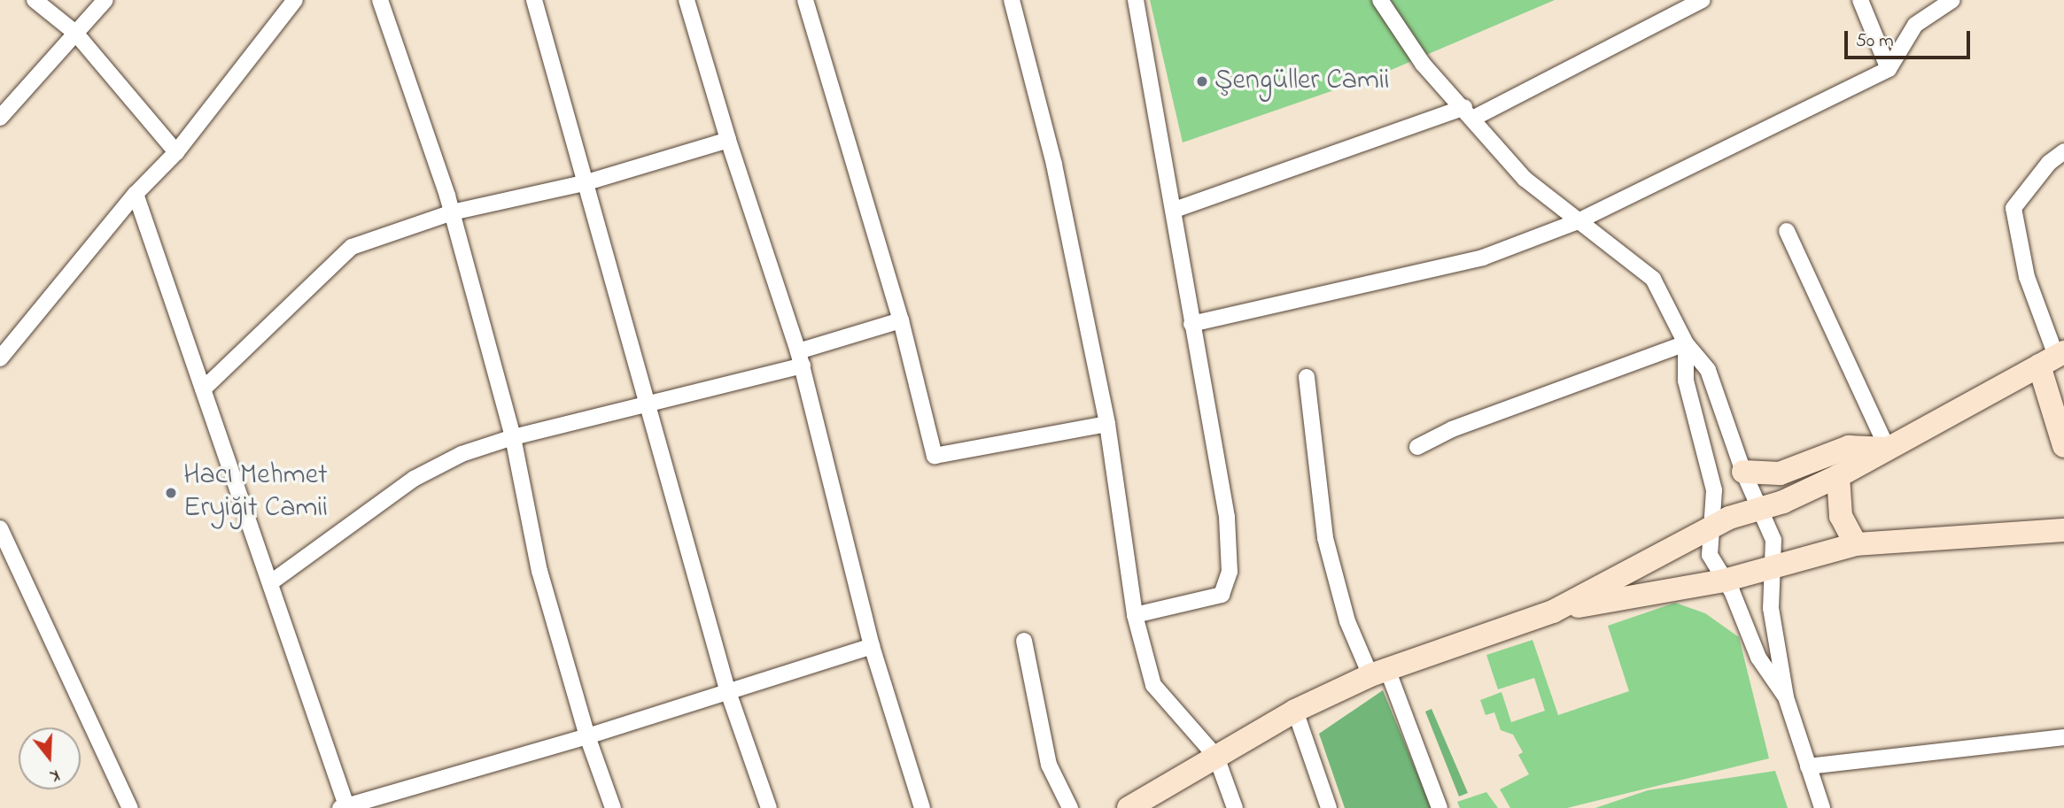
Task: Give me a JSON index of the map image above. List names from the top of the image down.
{
  "places": ["Şengüller Camii", "Hacı Mehmet Eryiğit Camii"],
  "scale_bar": "50 m",
  "north": "bottom"
}
